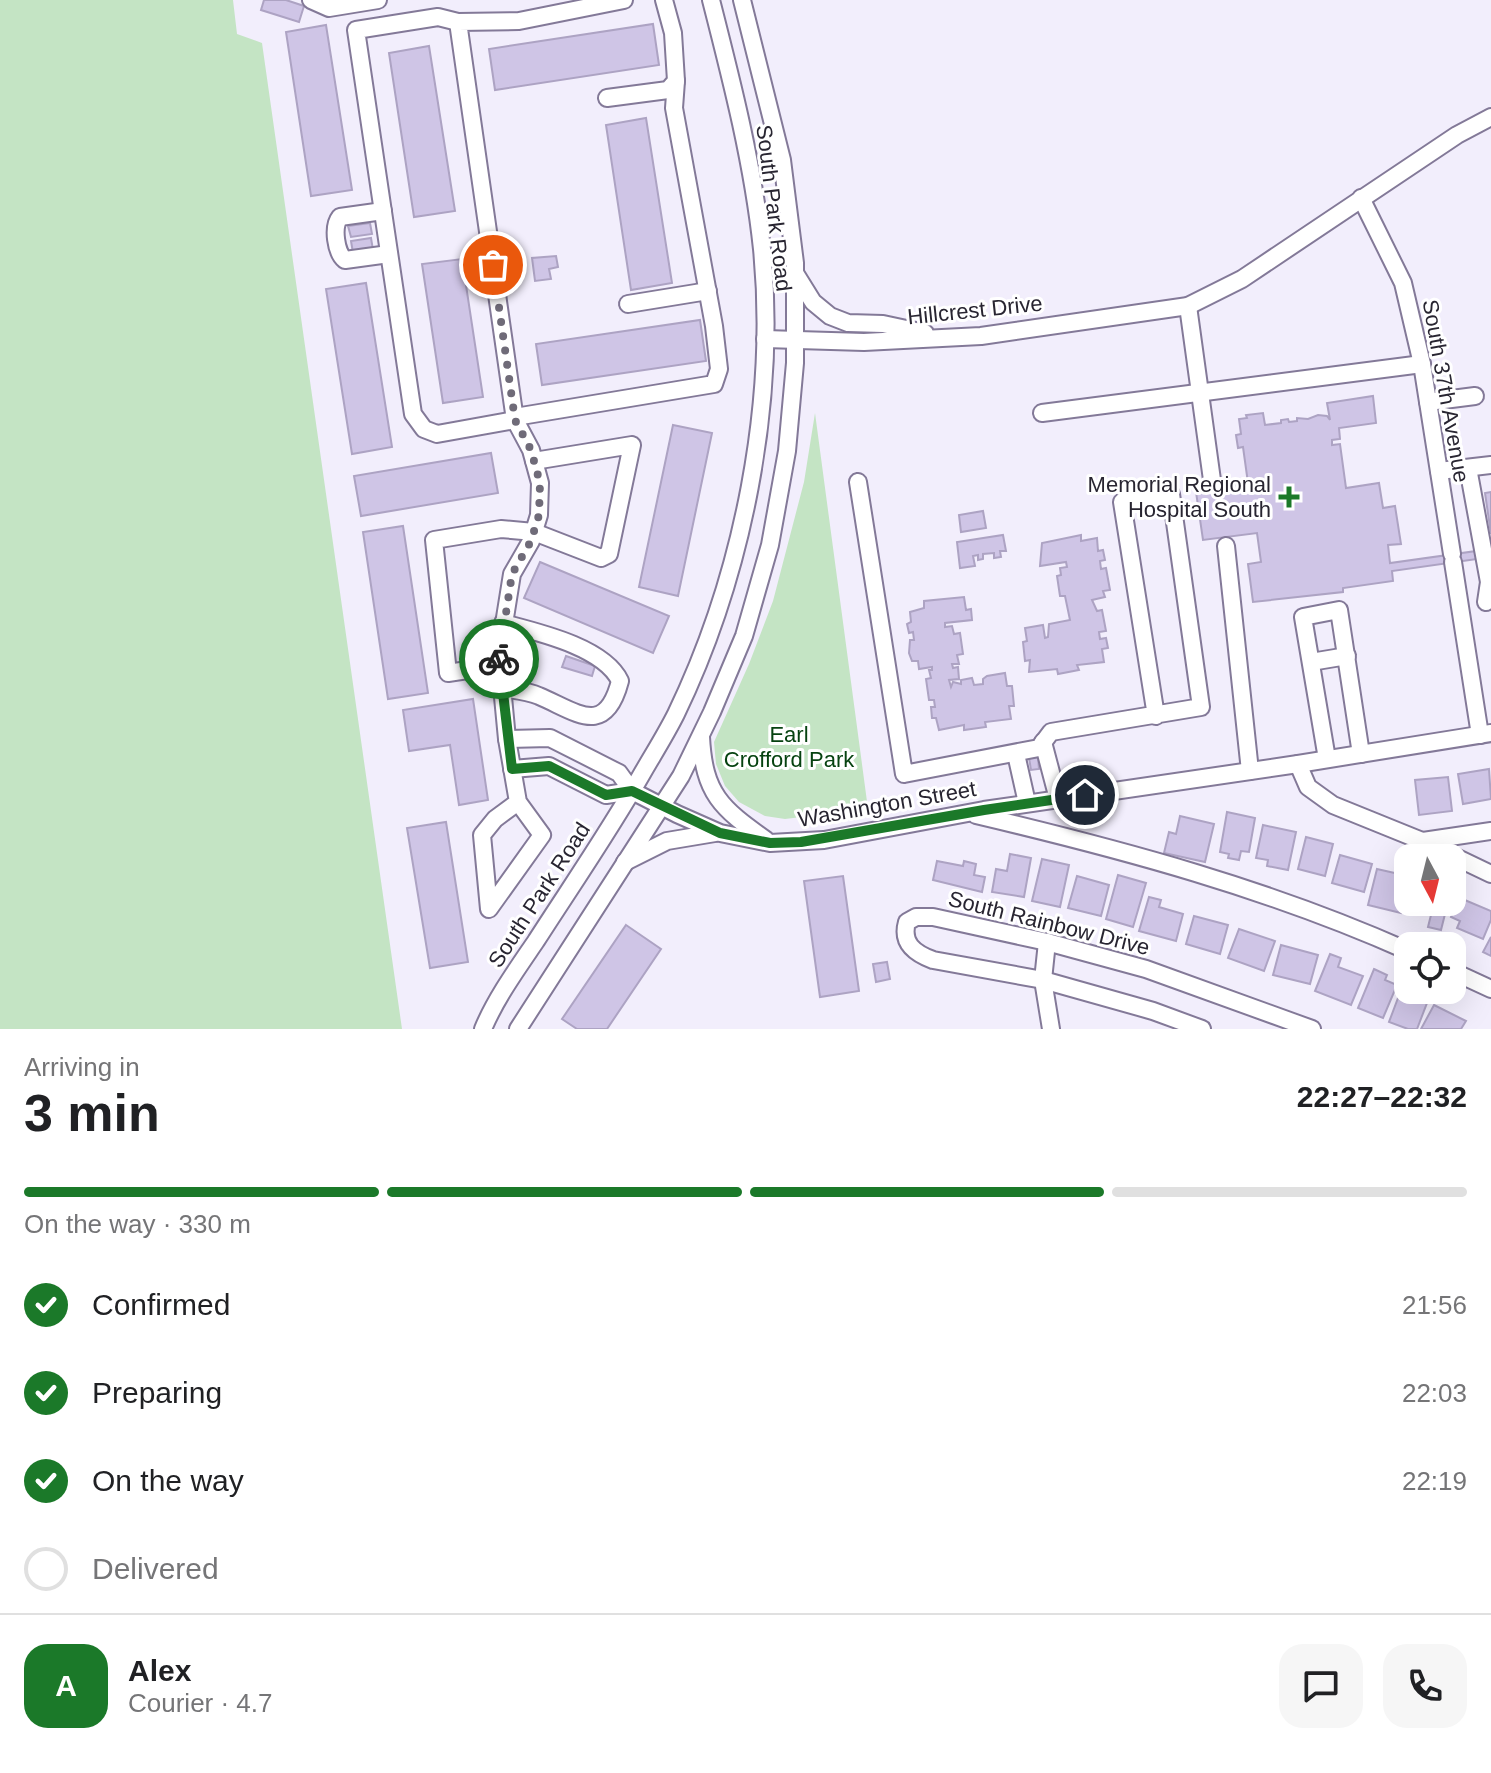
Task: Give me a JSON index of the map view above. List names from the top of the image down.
{
  "streets": {
    "street": [
      "South Park Road",
      "Hillcrest Drive",
      "South 37th Avenue",
      "Washington Street",
      "South Rainbow Drive"
    ]
  },
  "crossings": [
    ["South Park Road", "Hillcrest Drive"],
    ["South Park Road", "Washington Street"],
    ["Hillcrest Drive", "South 37th Avenue"],
    ["South 37th Avenue", "Washington Street"]
  ],
  "parks": ["Earl Crofford Park"],
  "places": {
    "health": ["Memorial Regional Hospital South"]
  },
  "north": "bottom",
  "page": {
    "heading": ["3 min", "Arriving in", "22:27–22:32"],
    "panel": ["Alex", "Courier · 4.7"],
    "bar": "On the way · 330 m",
    "list": [
      ["Confirmed", "21:56"],
      ["Preparing", "22:03"],
      ["On the way", "22:19"],
      "Delivered"
    ],
    "round": "A"
  }
}
